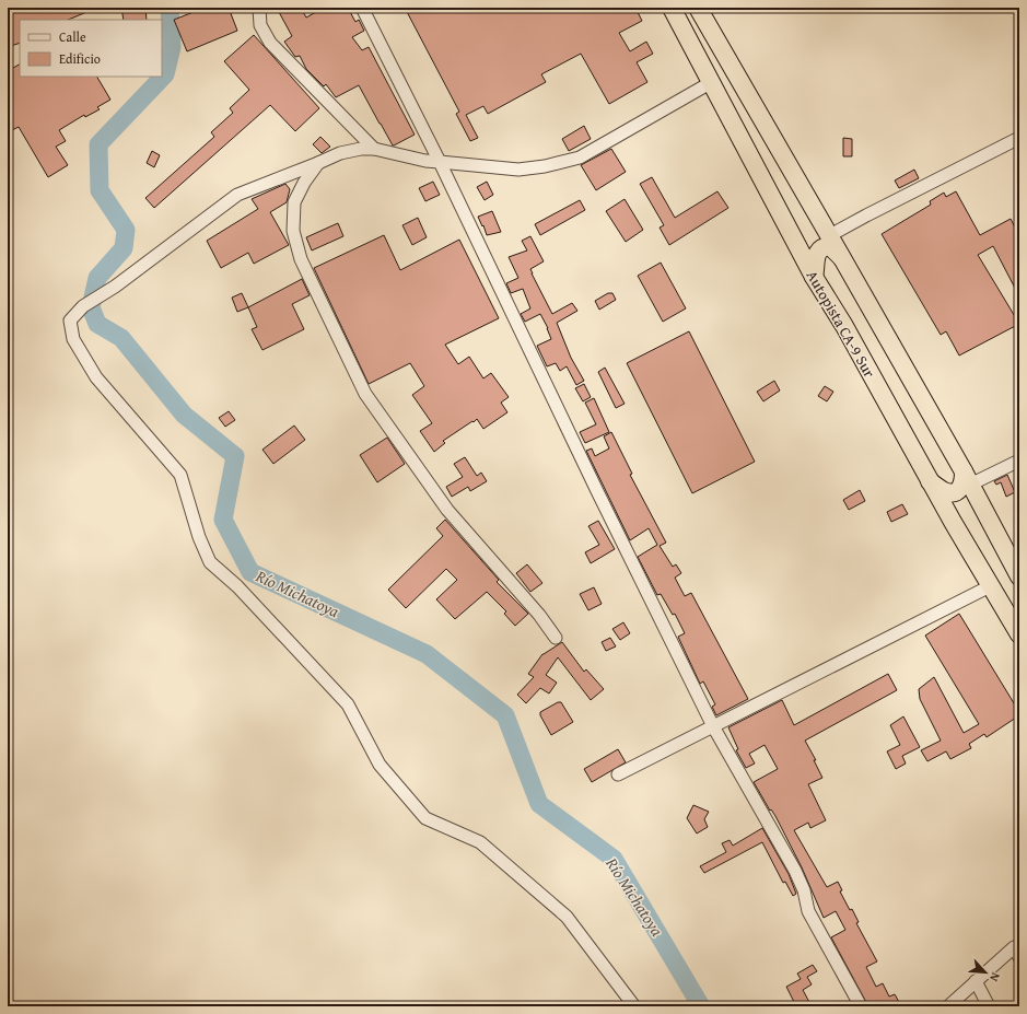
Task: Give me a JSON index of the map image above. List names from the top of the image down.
{
  "streets": {
    "highway": ["Autopista CA-9 Sur"]
  },
  "water": ["Río Michatoya"],
  "legend": ["Calle", "Edificio"],
  "north": "bottom right"
}
